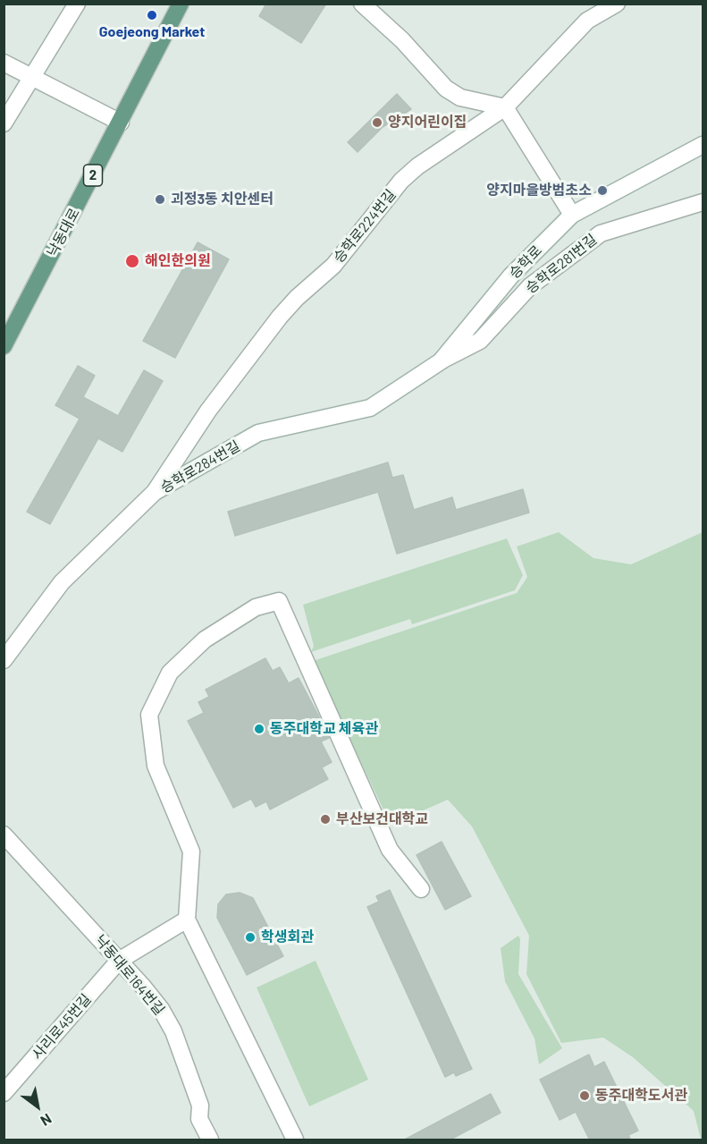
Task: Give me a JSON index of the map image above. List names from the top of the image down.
{
  "streets": {
    "main road": ["2", "낙동대로"],
    "street": [
      "승학로224번길",
      "승학로",
      "승학로281번길",
      "승학로284번길",
      "낙동대로164번길",
      "사리로45번길"
    ]
  },
  "crossings": [
    ["승학로224번길", "승학로284번길"],
    ["승학로", "승학로281번길"],
    ["승학로", "승학로284번길"],
    ["낙동대로164번길", "사리로45번길"]
  ],
  "places": [
    "Goejeong Market",
    "양지어린이집",
    "양지마을방범초소",
    "괴정3동 치안센터",
    "해인한의원",
    "동주대학교 체육관",
    "부산보건대학교",
    "학생회관",
    "동주대학도서관"
  ],
  "north": "bottom right"
}
